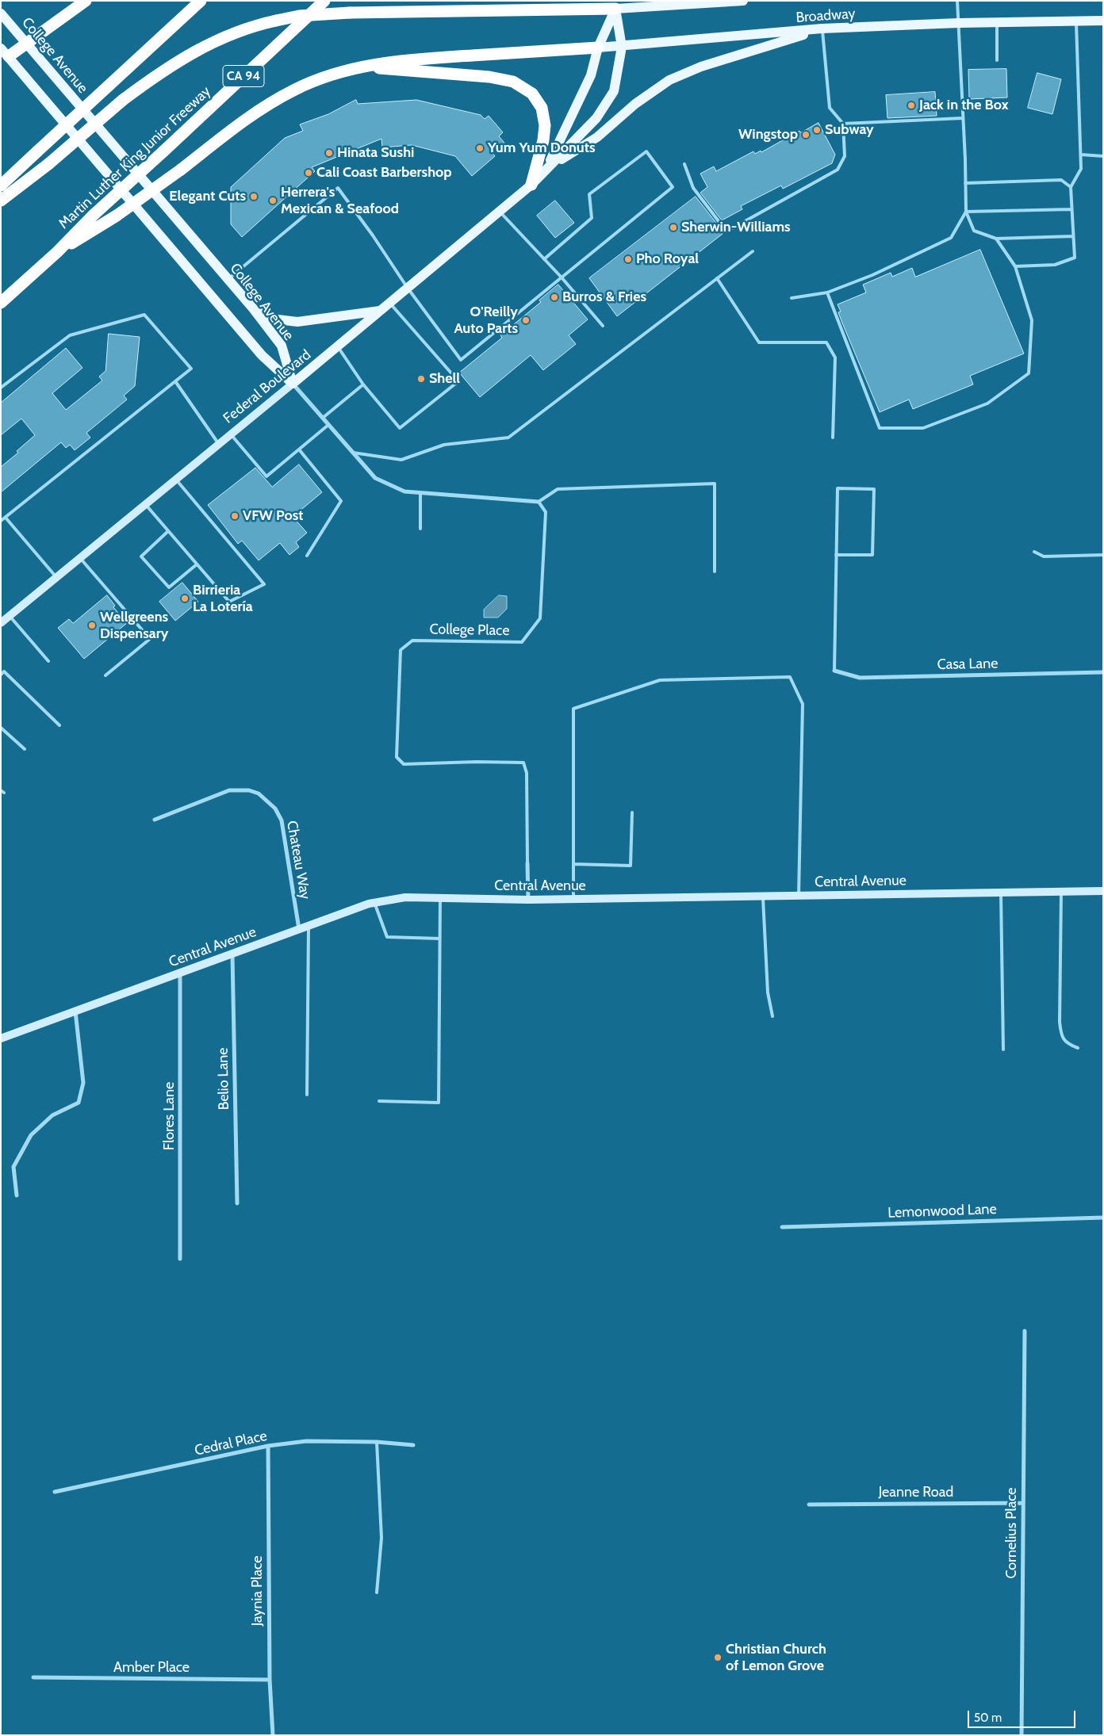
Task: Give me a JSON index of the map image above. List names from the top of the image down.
{
  "streets": {
    "highway": ["CA 94", "Martin Luther King Junior Freeway"],
    "main road": ["Broadway", "College Avenue", "Federal Boulevard"],
    "street": [
      "College Place",
      "Casa Lane",
      "Chateau Way",
      "Central Avenue",
      "Belio Lane",
      "Flores Lane",
      "Lemonwood Lane",
      "Cedral Place",
      "Jeanne Road",
      "Cornelius Place",
      "Jaynia Place",
      "Amber Place"
    ]
  },
  "crossings": [
    ["Broadway", "Federal Boulevard"],
    ["College Avenue", "Federal Boulevard"],
    ["College Place", "Central Avenue"],
    ["Chateau Way", "Central Avenue"],
    ["Central Avenue", "Belio Lane"],
    ["Central Avenue", "Flores Lane"],
    ["Cedral Place", "Jaynia Place"],
    ["Jeanne Road", "Cornelius Place"],
    ["Jaynia Place", "Amber Place"]
  ],
  "places": [
    "Jack in the Box",
    "Subway",
    "Wingstop",
    "Yum Yum Donuts",
    "Hinata Sushi",
    "Cali Coast Barbershop",
    "Elegant Cuts",
    "Herrera's Mexican & Seafood",
    "Sherwin-Williams",
    "Pho Royal",
    "Burros & Fries",
    "O'Reilly Auto Parts",
    "Shell",
    "VFW Post",
    "Birrieria La Lotería",
    "Wellgreens Dispensary",
    "Christian Church of Lemon Grove"
  ],
  "scale_bar": "50 m"
}
